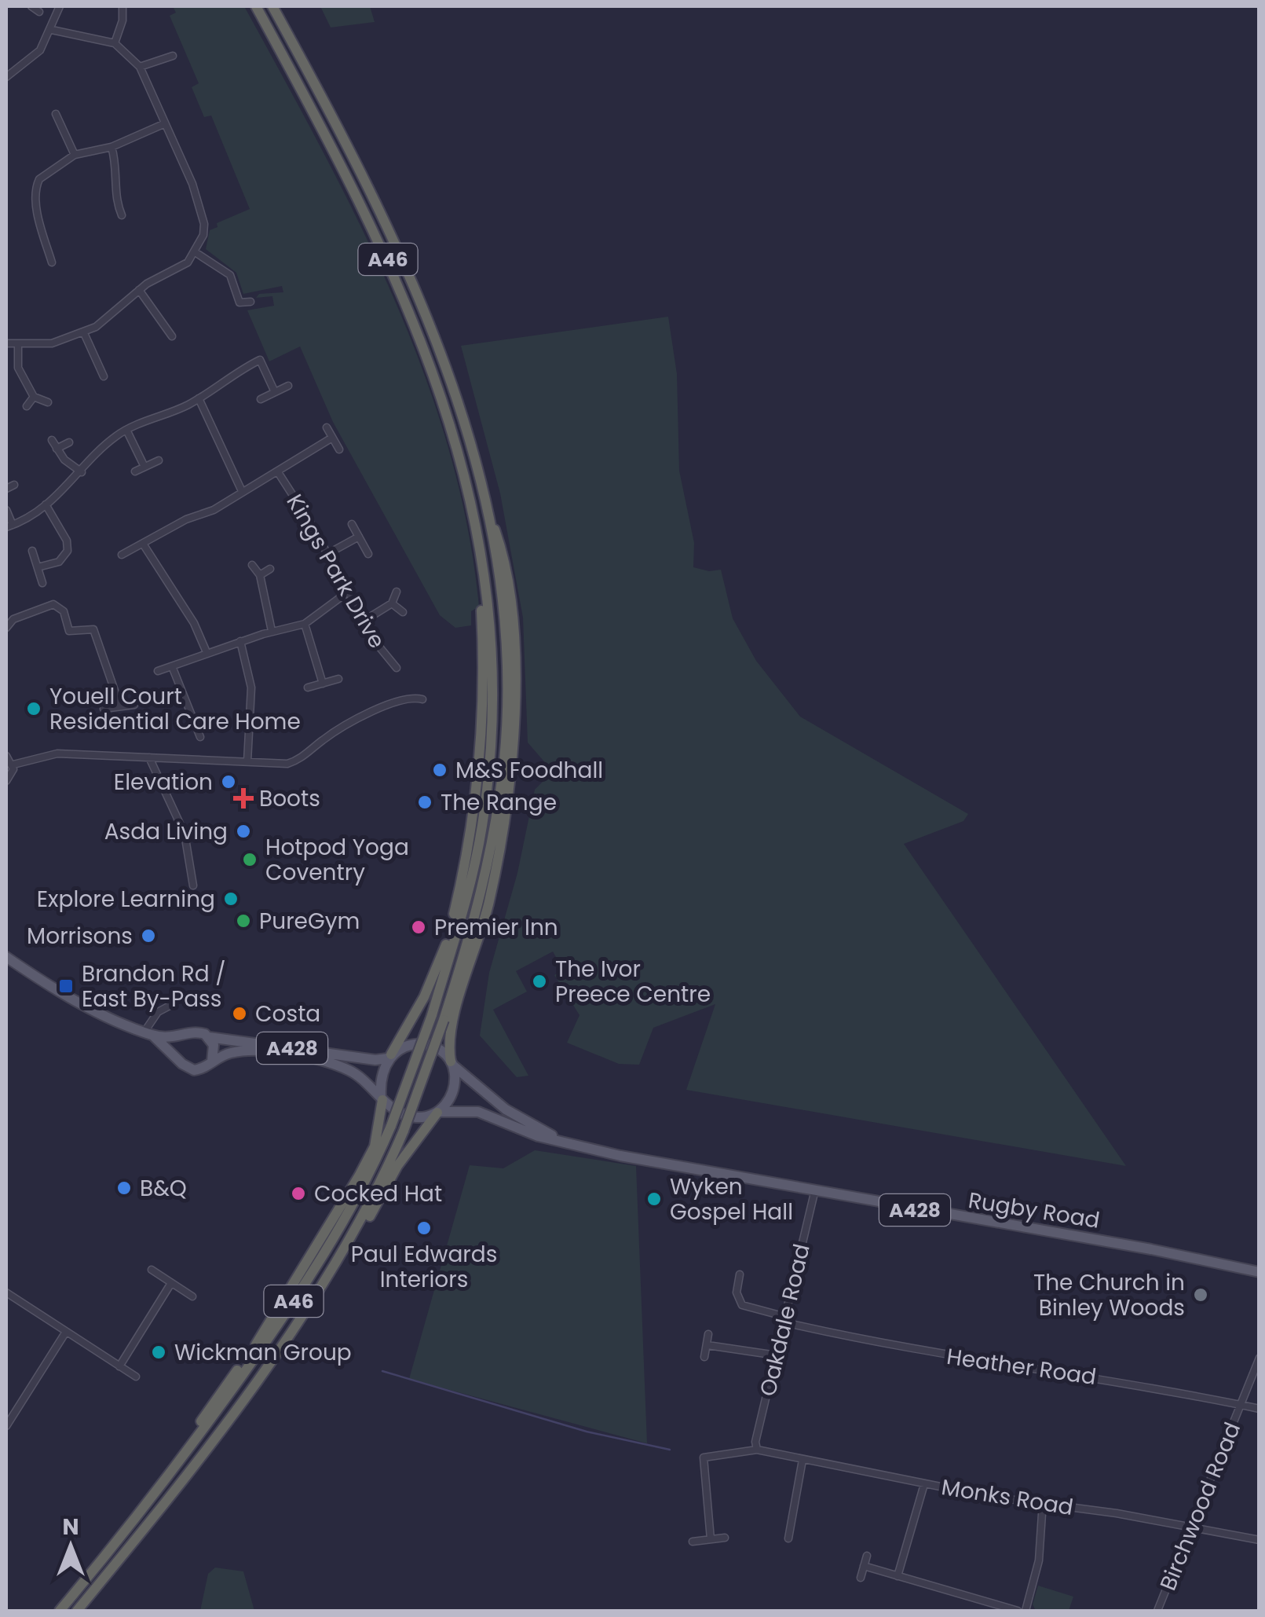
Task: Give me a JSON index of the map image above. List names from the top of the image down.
{
  "streets": {
    "highway": ["A46"],
    "main road": ["A428", "Rugby Road"],
    "street": [
      "Kings Park Drive",
      "Oakdale Road",
      "Heather Road",
      "Monks Road",
      "Birchwood Road"
    ]
  },
  "crossings": [
    ["A428", "Rugby Road"],
    ["Rugby Road", "Oakdale Road"],
    ["Oakdale Road", "Heather Road"],
    ["Oakdale Road", "Monks Road"],
    ["Heather Road", "Birchwood Road"],
    ["Monks Road", "Birchwood Road"]
  ],
  "places": {
    "other": [
      "Youell Court Residential Care Home",
      "M&S Foodhall",
      "Elevation",
      "The Range",
      "Asda Living",
      "Hotpod Yoga Coventry",
      "Explore Learning",
      "PureGym",
      "Premier Inn",
      "Morrisons",
      "The Ivor Preece Centre",
      "Costa",
      "B&Q",
      "Cocked Hat",
      "Wyken Gospel Hall",
      "Paul Edwards Interiors",
      "The Church in Binley Woods",
      "Wickman Group"
    ],
    "health": ["Boots"],
    "transit": ["Brandon Rd / East By-Pass"]
  },
  "north": "top"
}
